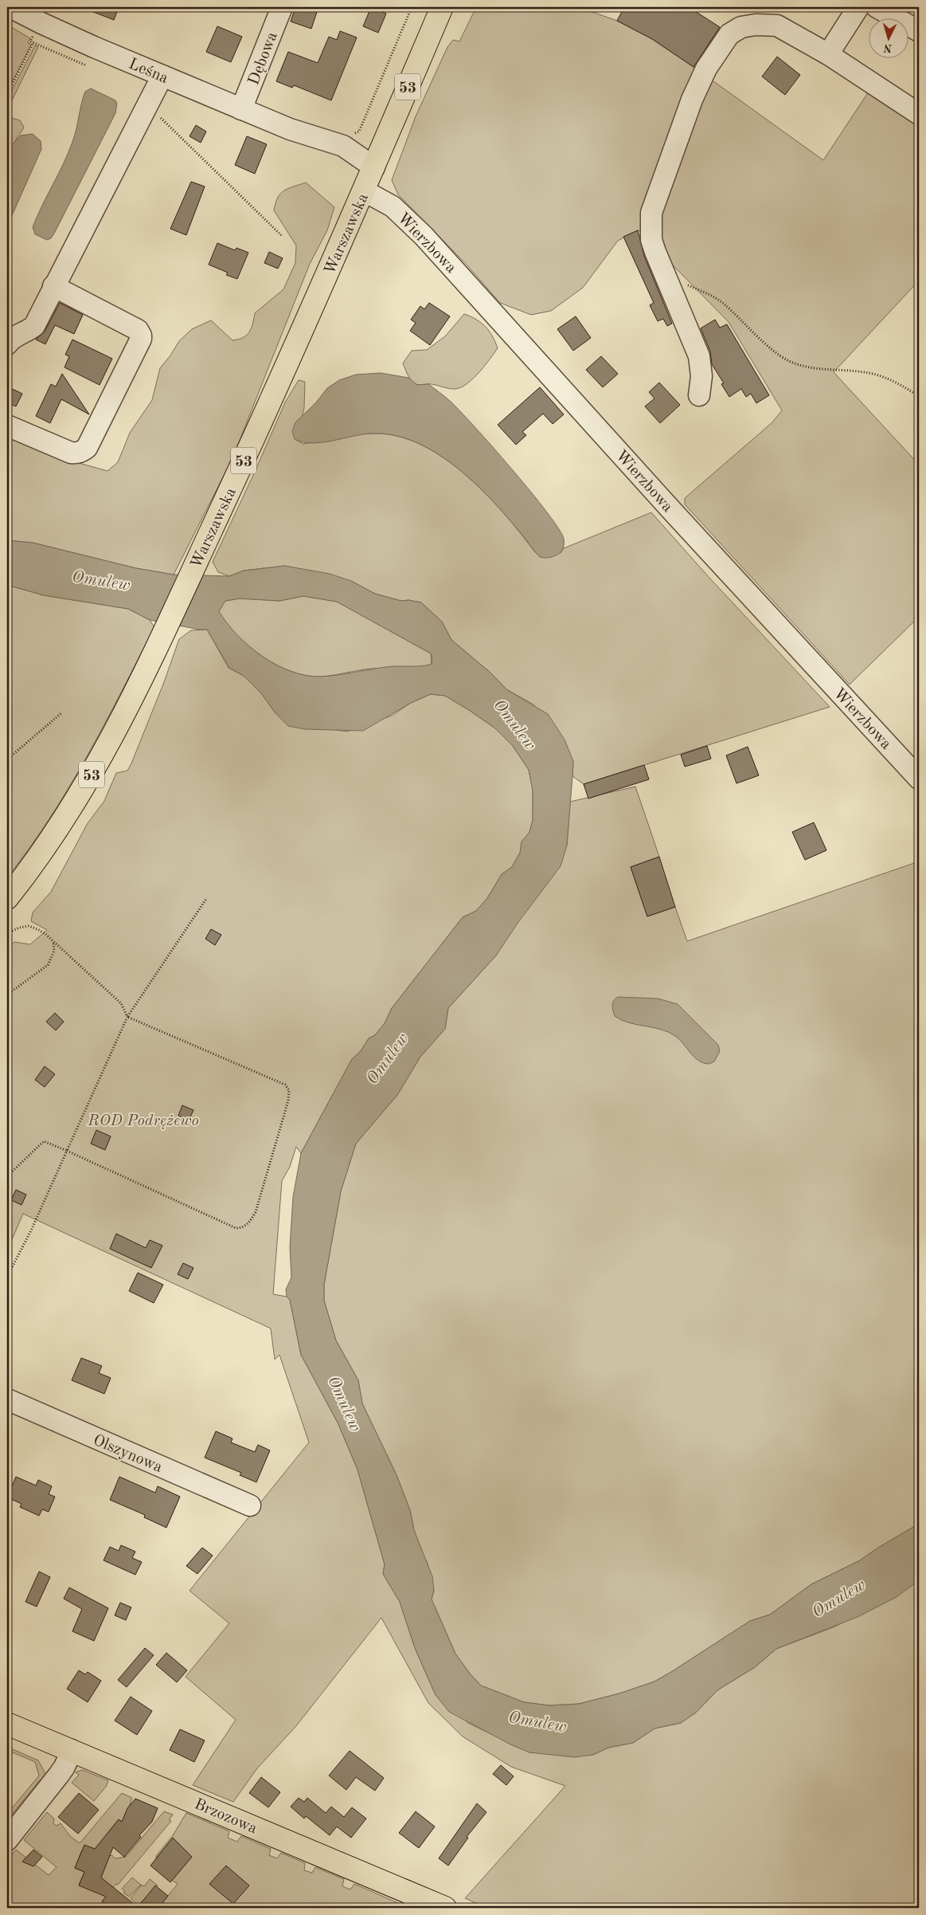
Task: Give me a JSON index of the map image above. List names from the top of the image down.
{
  "streets": {
    "main road": ["53", "Warszawska", "Brzozowa"],
    "street": [
      "Dębowa",
      "Leśna",
      "Wierzbowa",
      "Olszynowa"
    ]
  },
  "crossings": [
    ["Dębowa", "Leśna"],
    ["Leśna", "Warszawska"],
    ["Warszawska", "Wierzbowa"]
  ],
  "water": ["Omulew"],
  "parks": ["ROD Podrężewo"],
  "north": "bottom"
}
